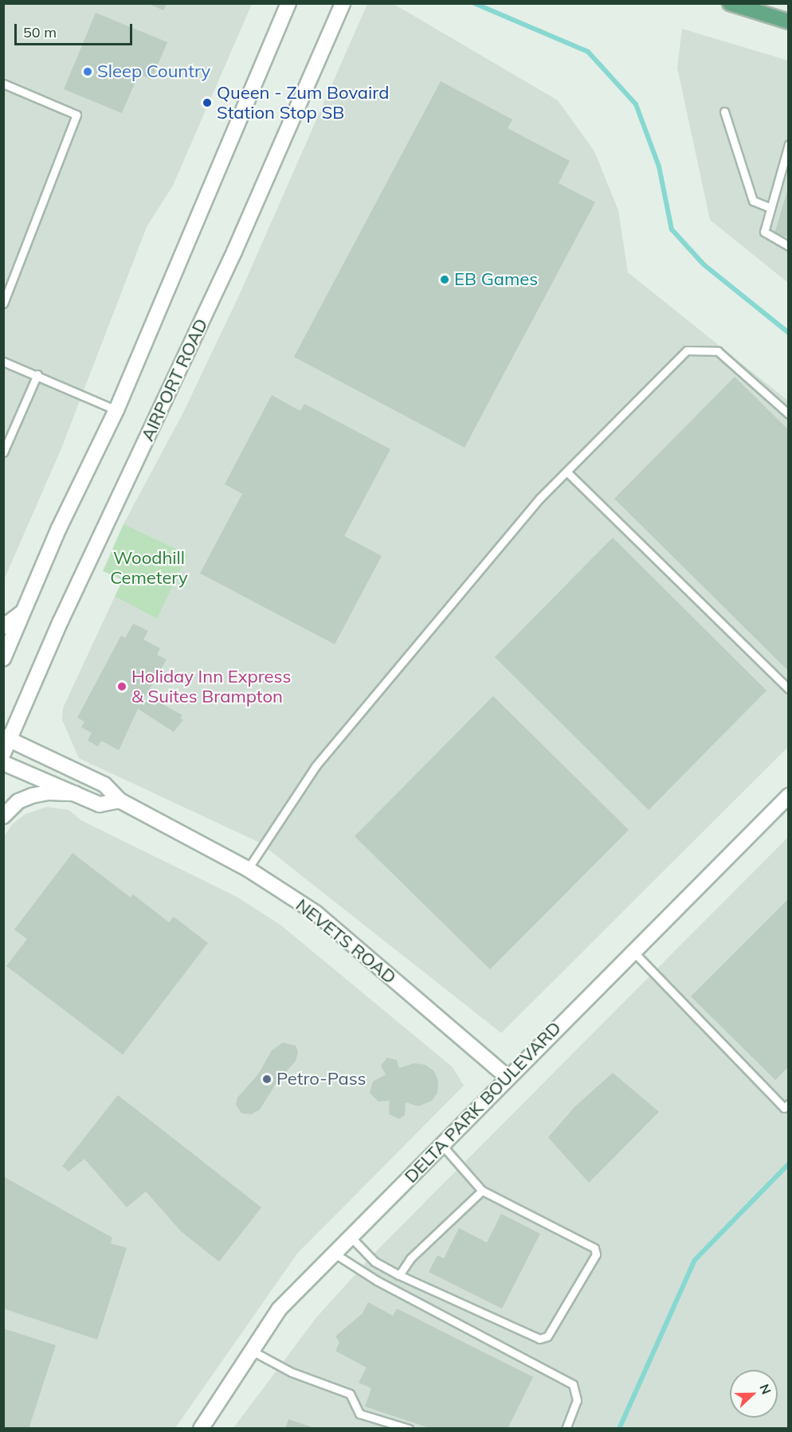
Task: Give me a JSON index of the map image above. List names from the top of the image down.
{
  "streets": {
    "main road": ["AIRPORT ROAD", "NEVETS ROAD", "DELTA PARK BOULEVARD"]
  },
  "crossings": [
    ["AIRPORT ROAD", "NEVETS ROAD"],
    ["NEVETS ROAD", "DELTA PARK BOULEVARD"]
  ],
  "parks": ["Woodhill Cemetery"],
  "places": [
    "Sleep Country",
    "Queen - Zum Bovaird Station Stop SB",
    "EB Games",
    "Holiday Inn Express & Suites Brampton",
    "Petro-Pass"
  ],
  "scale_bar": "50 m",
  "north": "right"
}
